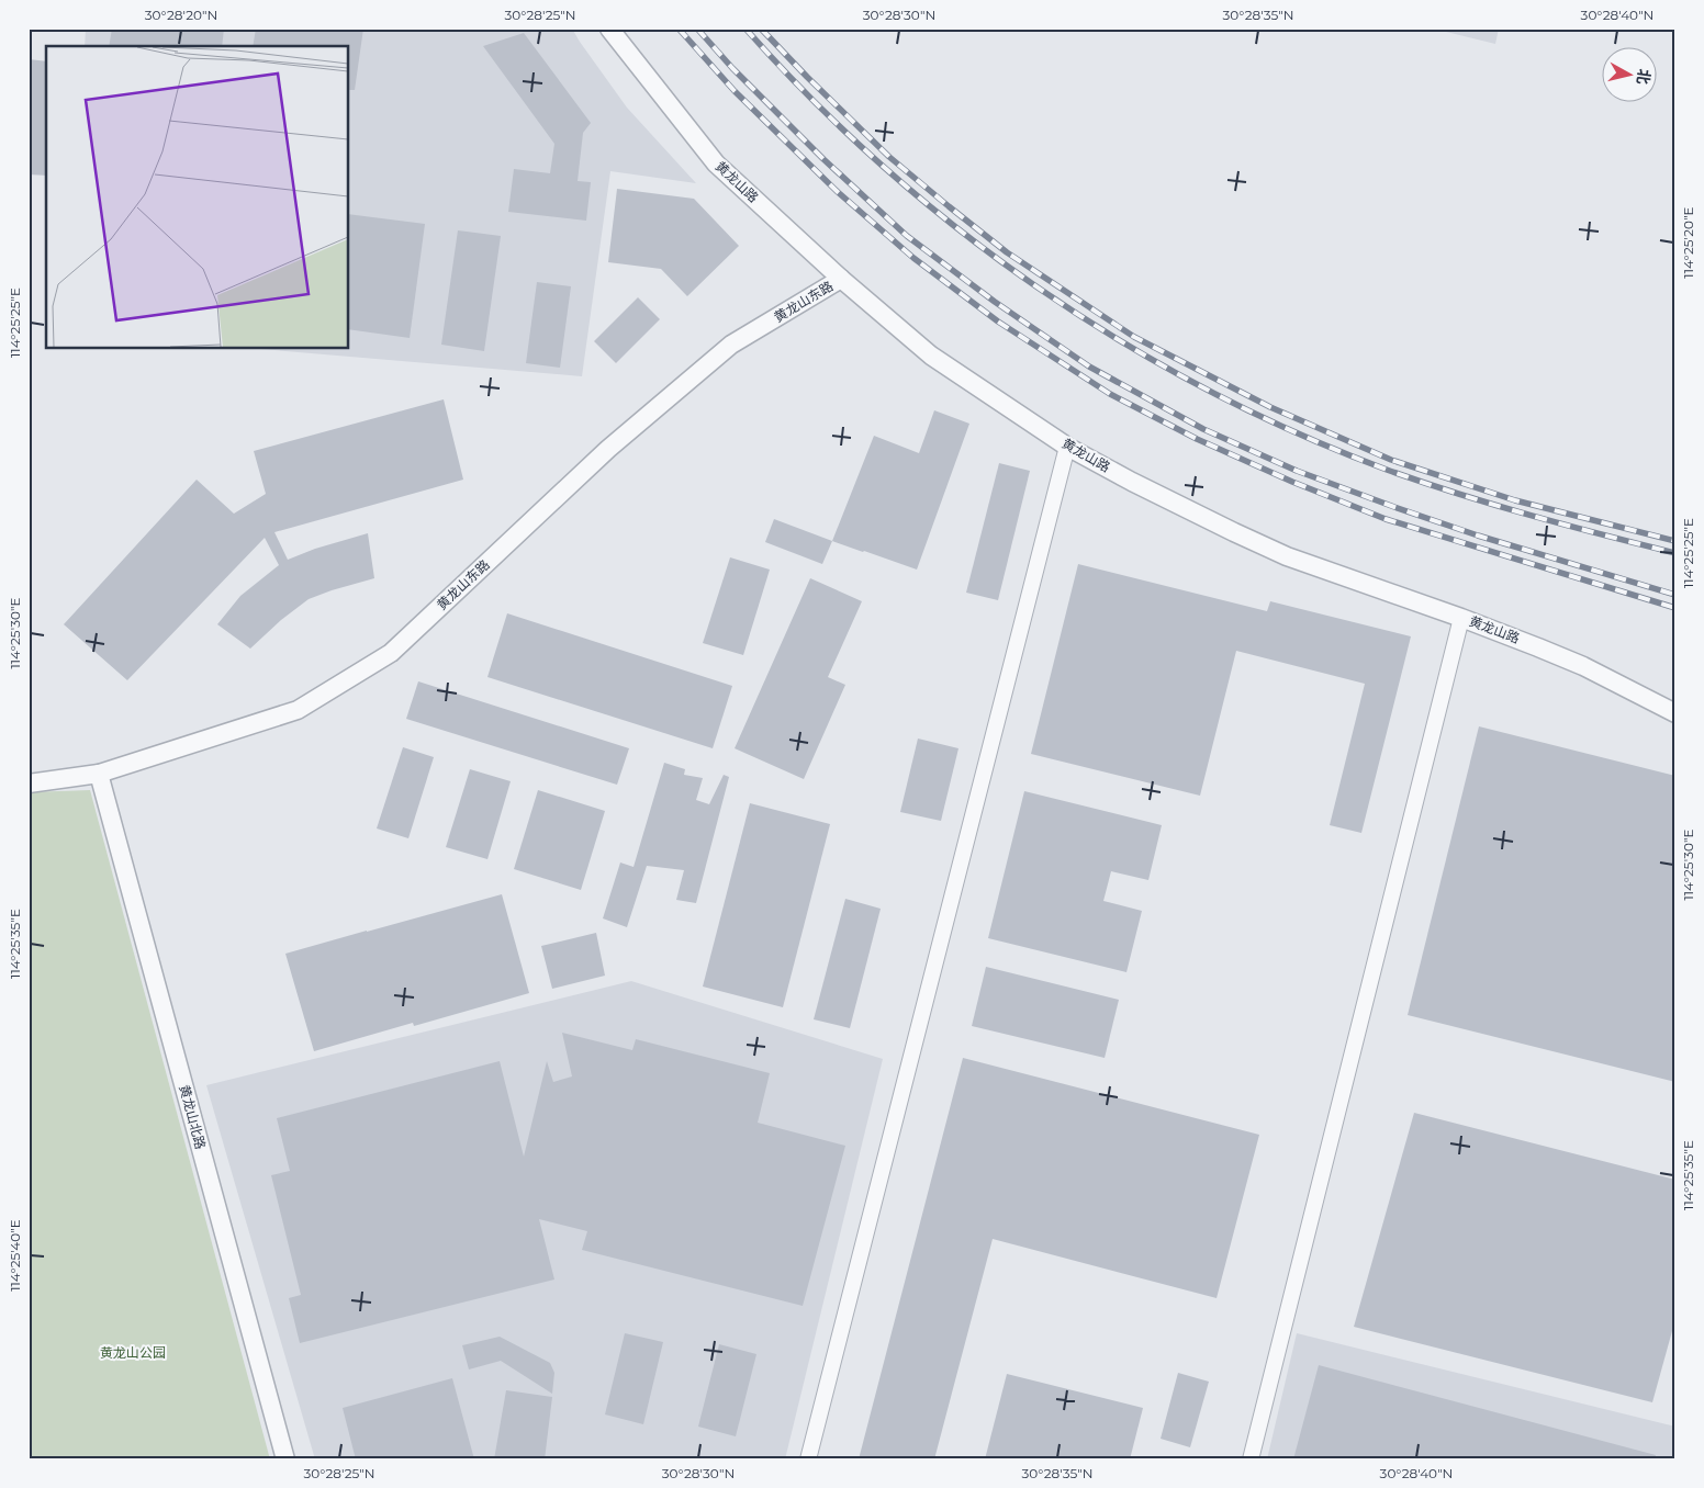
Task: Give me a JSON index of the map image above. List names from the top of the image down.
{
  "streets": {
    "street": ["黄龙山路", "黄龙山东路", "黄龙山北路"]
  },
  "crossings": [
    ["黄龙山路", "黄龙山东路"],
    ["黄龙山东路", "黄龙山北路"]
  ],
  "parks": ["黄龙山公园"],
  "north": "right",
  "coordinates": [
    "30°28'20\"N",
    "30°28'25\"N",
    "30°28'30\"N",
    "30°28'35\"N",
    "30°28'40\"N",
    "114°25'20\"E",
    "114°25'25\"E",
    "114°25'30\"E",
    "114°25'35\"E",
    "114°25'40\"E"
  ]
}
